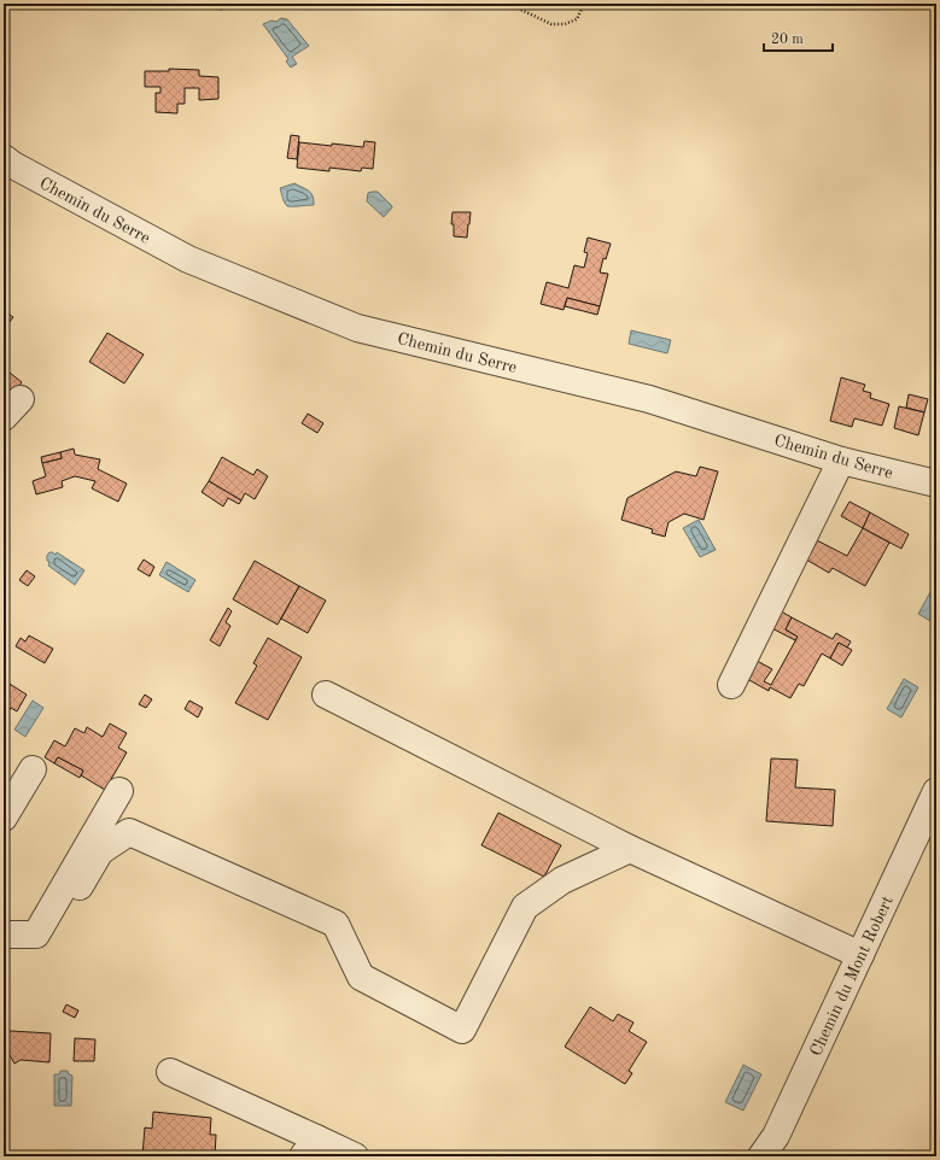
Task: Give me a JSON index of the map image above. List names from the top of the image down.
{
  "streets": {
    "street": ["Chemin du Serre", "Chemin du Mont Robert"]
  },
  "scale_bar": "20 m"
}
